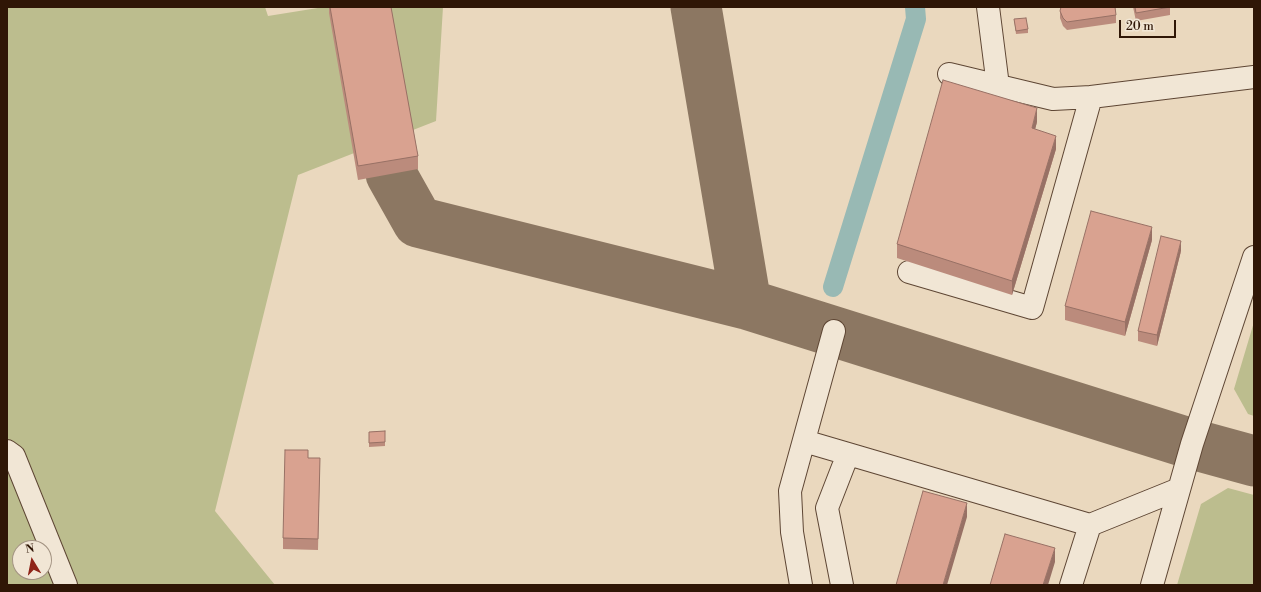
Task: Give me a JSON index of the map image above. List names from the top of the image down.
{
  "scale_bar": "20 m",
  "north": "top"
}
